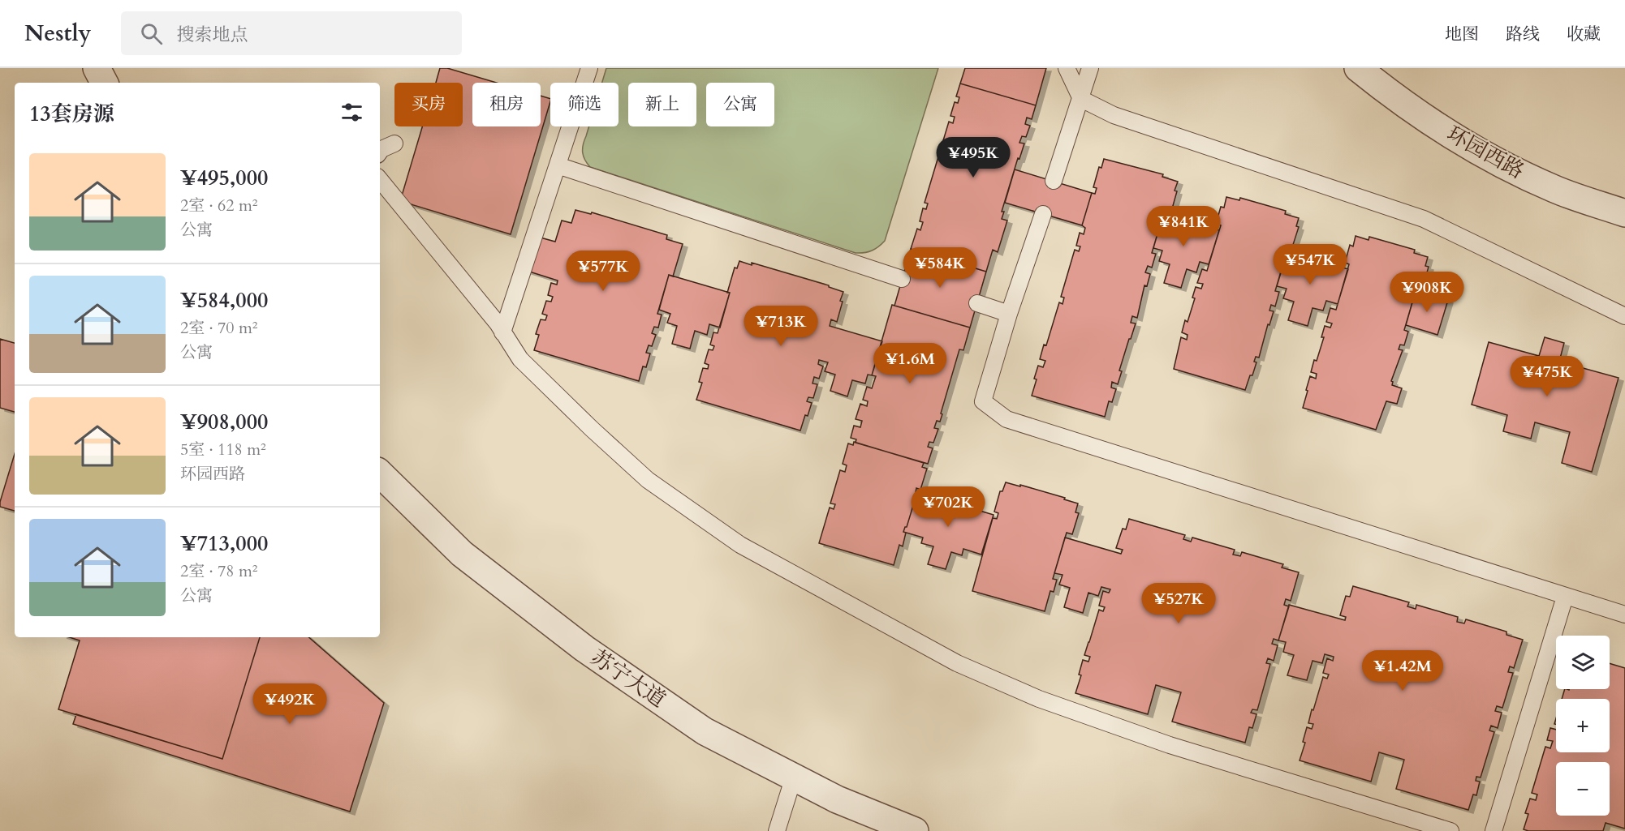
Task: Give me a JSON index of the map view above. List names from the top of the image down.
{
  "streets": {
    "street": ["环园西路", "苏宁大道"]
  },
  "page": {
    "header": "Nestly",
    "search": "搜索地点",
    "nav": ["地图", "路线", "收藏"],
    "chip": [
      "买房",
      "租房",
      "筛选",
      "新上",
      "公寓"
    ],
    "heading": "13套房源",
    "price": [
      "¥495K",
      "¥841K",
      "¥547K",
      "¥584K",
      "¥577K",
      "¥908K",
      "¥713K",
      "¥1.6M",
      "¥475K",
      "¥702K",
      "¥527K",
      "¥1.42M",
      "¥492K"
    ],
    "list": [
      {
        "name": "¥495,000",
        "note": "2室 · 62 m² · 公寓"
      },
      {
        "name": "¥584,000",
        "note": "2室 · 70 m² · 公寓"
      },
      {
        "name": "¥908,000",
        "note": "5室 · 118 m² · 环园西路"
      },
      {
        "name": "¥713,000",
        "note": "2室 · 78 m² · 公寓"
      }
    ],
    "map_buttons": ["+", "−"]
  }
}
